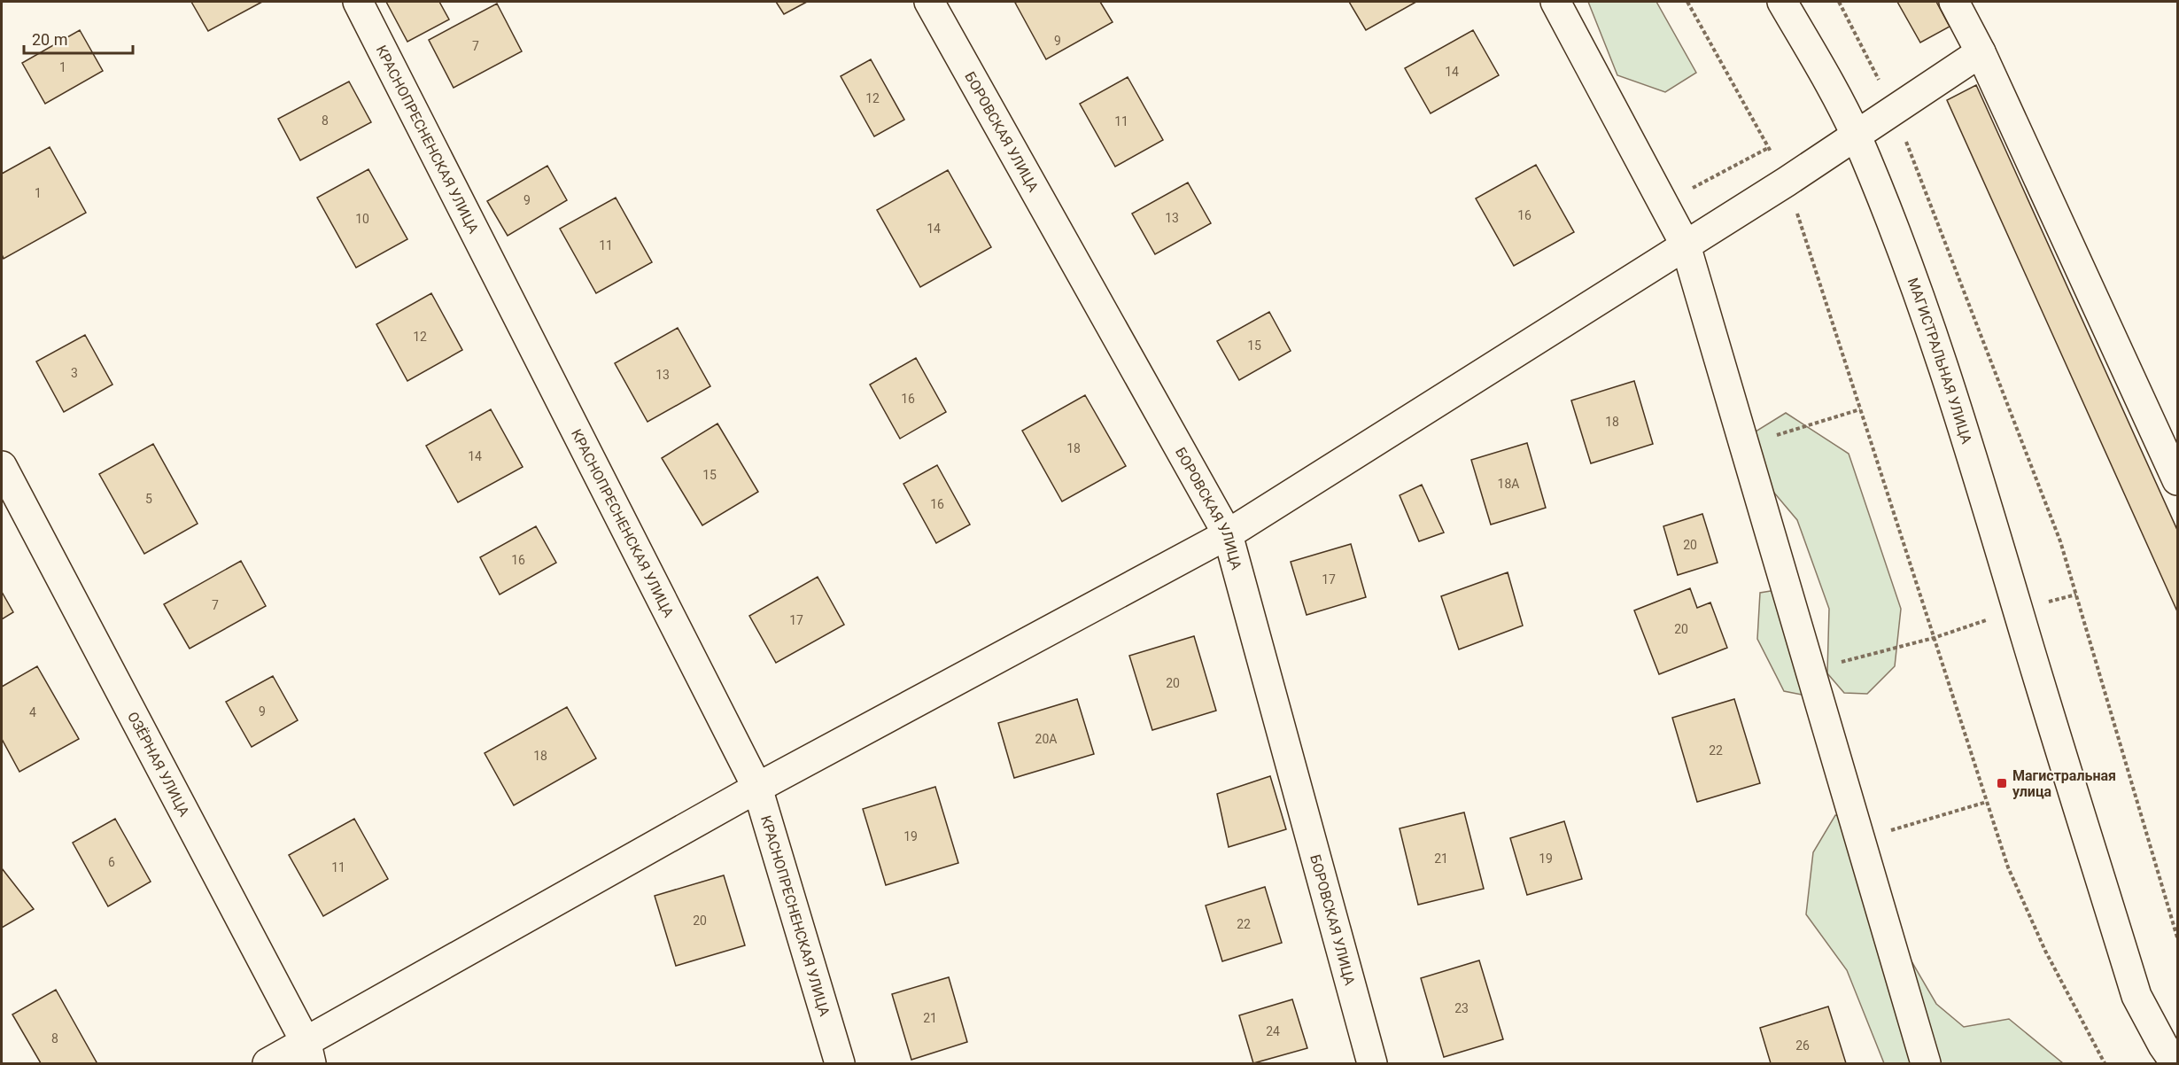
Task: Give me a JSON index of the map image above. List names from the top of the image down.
{
  "streets": {
    "street": [
      "БОРОВСКАЯ УЛИЦА",
      "КРАСНОПРЕСНЕНСКАЯ УЛИЦА",
      "МАГИСТРАЛЬНАЯ УЛИЦА",
      "ОЗЁРНАЯ УЛИЦА"
    ]
  },
  "places": {
    "transit": ["Магистральная улица"]
  },
  "house_numbers": [
    "9",
    "7",
    "1",
    "14",
    "12",
    "8",
    "11",
    "1",
    "9",
    "16",
    "13",
    "10",
    "14",
    "11",
    "12",
    "15",
    "3",
    "13",
    "16",
    "18",
    "18",
    "14",
    "15",
    "18А",
    "5",
    "16",
    "20",
    "16",
    "17",
    "7",
    "17",
    "20",
    "20",
    "9",
    "4",
    "20А",
    "22",
    "18",
    "19",
    "21",
    "19",
    "6",
    "11",
    "20",
    "22",
    "23",
    "21",
    "24",
    "8",
    "26"
  ],
  "scale_bar": "20 m"
}
